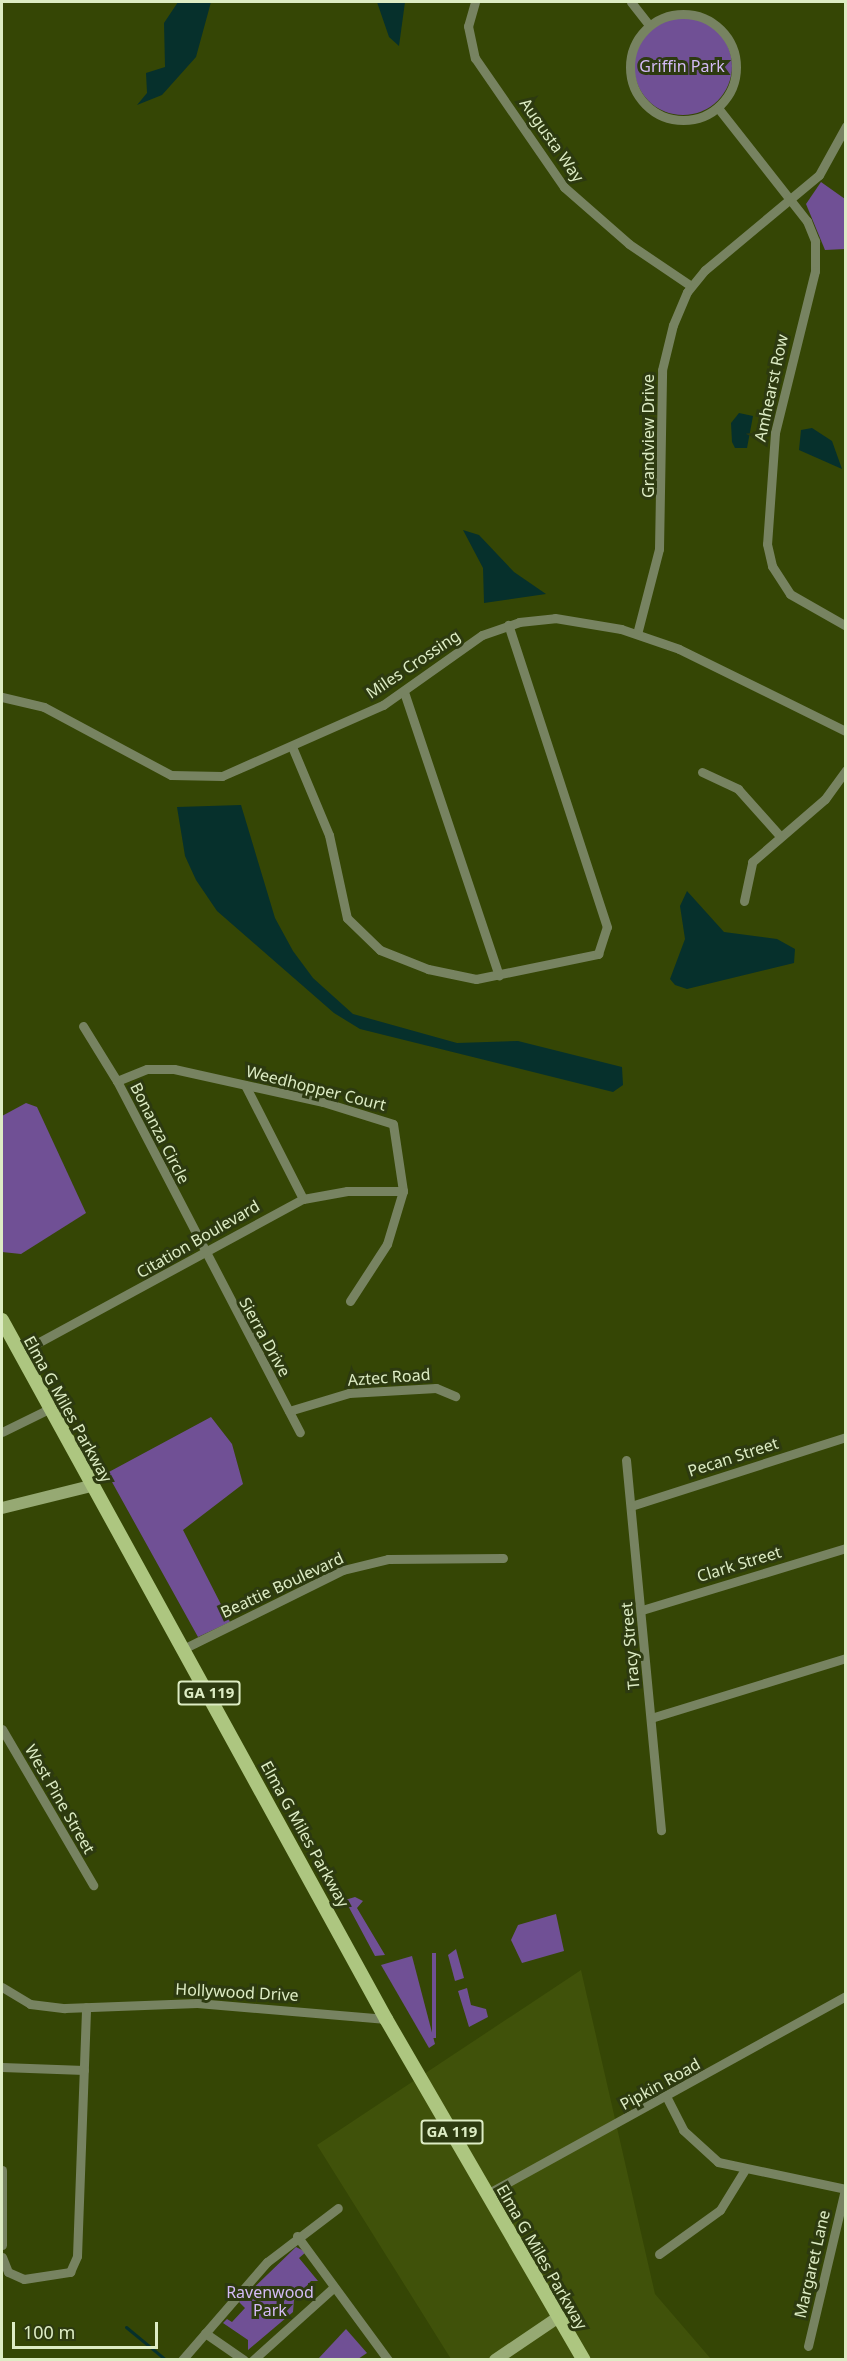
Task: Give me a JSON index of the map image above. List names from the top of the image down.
{
  "streets": {
    "main road": ["Elma G Miles Parkway", "GA 119"],
    "street": [
      "Augusta Way",
      "Amhearst Row",
      "Grandview Drive",
      "Miles Crossing",
      "Weedhopper Court",
      "Bonanza Circle",
      "Citation Boulevard",
      "Sierra Drive",
      "Aztec Road",
      "Pecan Street",
      "Clark Street",
      "Beattie Boulevard",
      "Tracy Street",
      "West Pine Street",
      "Hollywood Drive",
      "Pipkin Road",
      "Margaret Lane"
    ]
  },
  "crossings": [
    ["Augusta Way", "Grandview Drive"],
    ["Amhearst Row", "Grandview Drive"],
    ["Grandview Drive", "Miles Crossing"],
    ["Weedhopper Court", "Bonanza Circle"],
    ["Weedhopper Court", "Citation Boulevard"],
    ["Bonanza Circle", "Citation Boulevard"],
    ["Bonanza Circle", "Sierra Drive"],
    ["Citation Boulevard", "Sierra Drive"],
    ["Citation Boulevard", "Elma G Miles Parkway"],
    ["Sierra Drive", "Aztec Road"],
    ["Elma G Miles Parkway", "Beattie Boulevard"],
    ["Elma G Miles Parkway", "Hollywood Drive"],
    ["Elma G Miles Parkway", "Pipkin Road"],
    ["Pecan Street", "Tracy Street"],
    ["Clark Street", "Tracy Street"]
  ],
  "parks": ["Griffin Park", "Ravenwood Park"],
  "scale_bar": "100 m"
}
